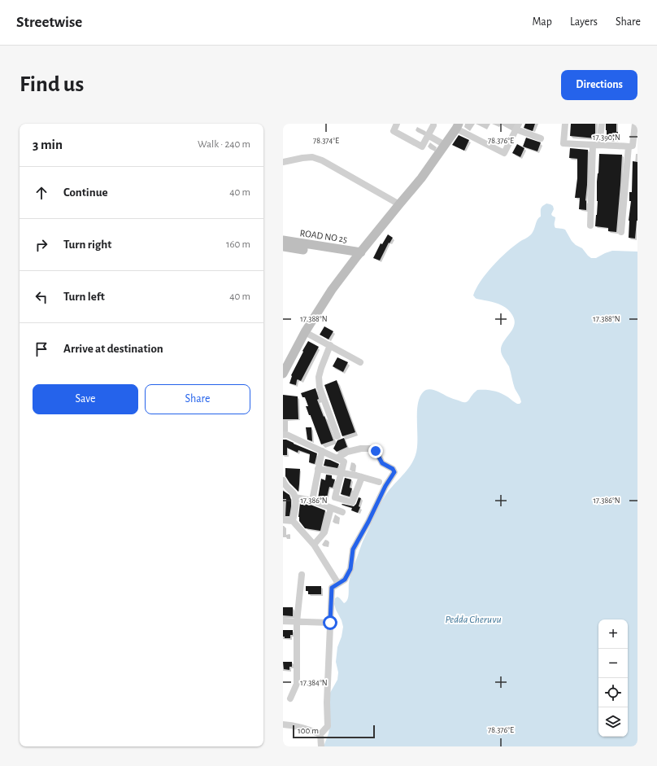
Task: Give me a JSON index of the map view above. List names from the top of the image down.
{
  "streets": {
    "street": ["ROAD NO 25"]
  },
  "water": ["Pedda Cheruvu"],
  "scale_bar": "100 m",
  "page": {
    "header": "Streetwise",
    "nav": ["Map", "Layers", "Share"],
    "buttons": [
      "Directions",
      ["Save", "Share"]
    ],
    "title": "Find us",
    "heading": ["3 min", "Walk · 240 m"],
    "list": [
      ["Continue", "40 m"],
      ["Turn right", "160 m"],
      ["Turn left", "40 m"],
      "Arrive at destination"
    ],
    "map_buttons": ["+", "−"],
    "scale": "100 m"
  },
  "coordinates": [
    "17.390°N",
    "78.374°E",
    "78.376°E",
    "17.388°N",
    "17.386°N",
    "17.384°N"
  ]
}
